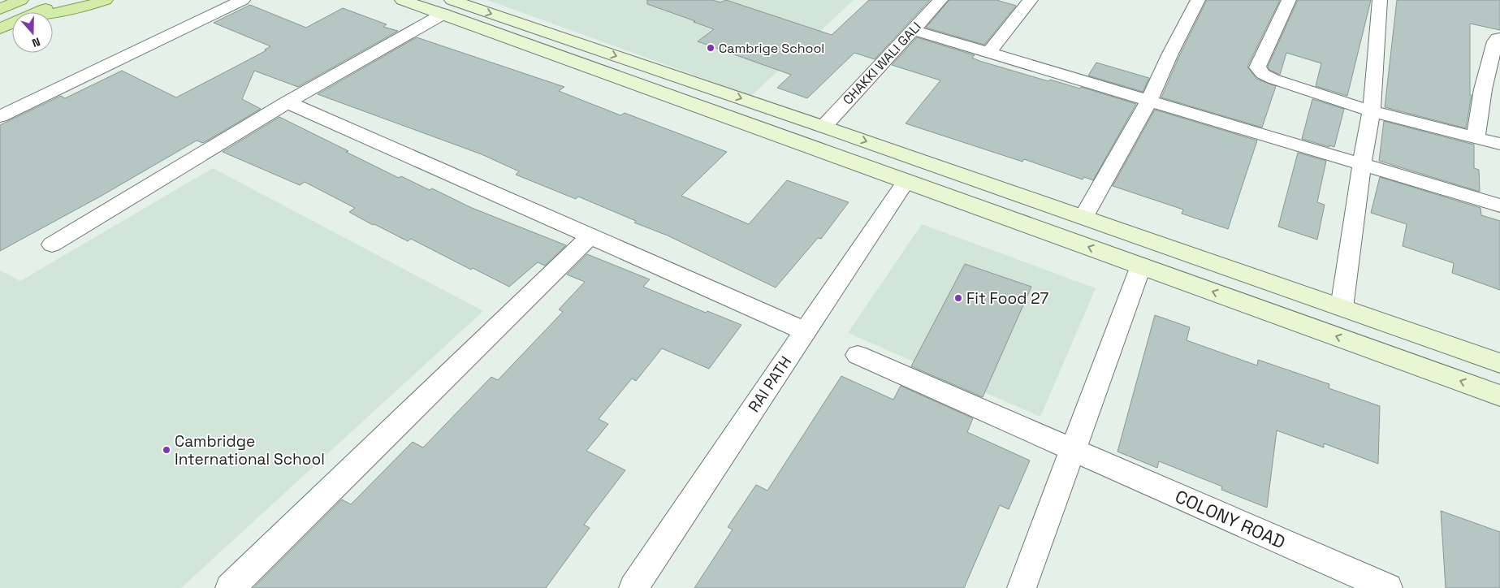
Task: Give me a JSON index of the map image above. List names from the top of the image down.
{
  "streets": {
    "street": ["CHAKKI WALI GALI", "RAI PATH", "COLONY ROAD"]
  },
  "places": ["Cambrige School", "Fit Food 27", "Cambridge International School"],
  "north": "bottom"
}
